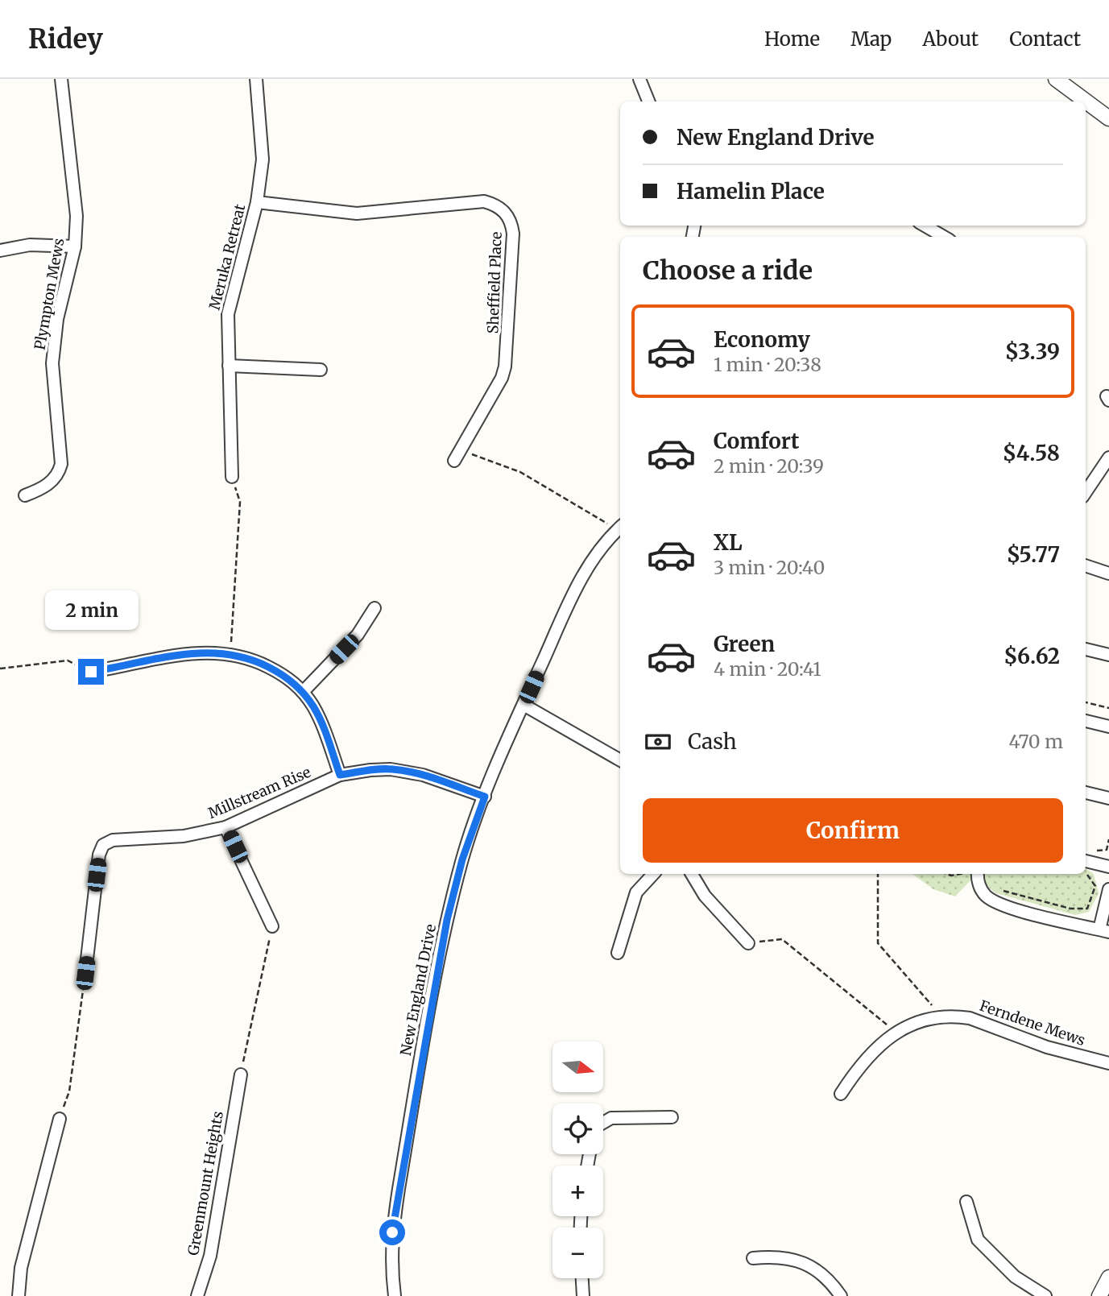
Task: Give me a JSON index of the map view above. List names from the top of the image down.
{
  "streets": {
    "street": [
      "Meruka Retreat",
      "Sheffield Place",
      "Plympton Mews",
      "Millstream Rise",
      "New England Drive",
      "Ferndene Mews",
      "Greenmount Heights"
    ]
  },
  "crossings": [
    ["Meruka Retreat", "Sheffield Place"],
    ["Millstream Rise", "New England Drive"]
  ],
  "north": "right",
  "page": {
    "header": "Ridey",
    "nav": [
      "Home",
      "Map",
      "About",
      "Contact"
    ],
    "banner": ["New England Drive", "Hamelin Place"],
    "heading": "Choose a ride",
    "list": [
      {
        "name": "Economy",
        "note": "1 min · 20:38",
        "value": "$3.39"
      },
      {
        "name": "Comfort",
        "note": "2 min · 20:39",
        "value": "$4.58"
      },
      {
        "name": "XL",
        "note": "3 min · 20:40",
        "value": "$5.77"
      },
      {
        "name": "Green",
        "note": "4 min · 20:41",
        "value": "$6.62"
      }
    ],
    "bubble": "2 min",
    "pay": ["Cash", "470 m"],
    "buttons": "Confirm",
    "map_buttons": ["+", "−"]
  }
}
